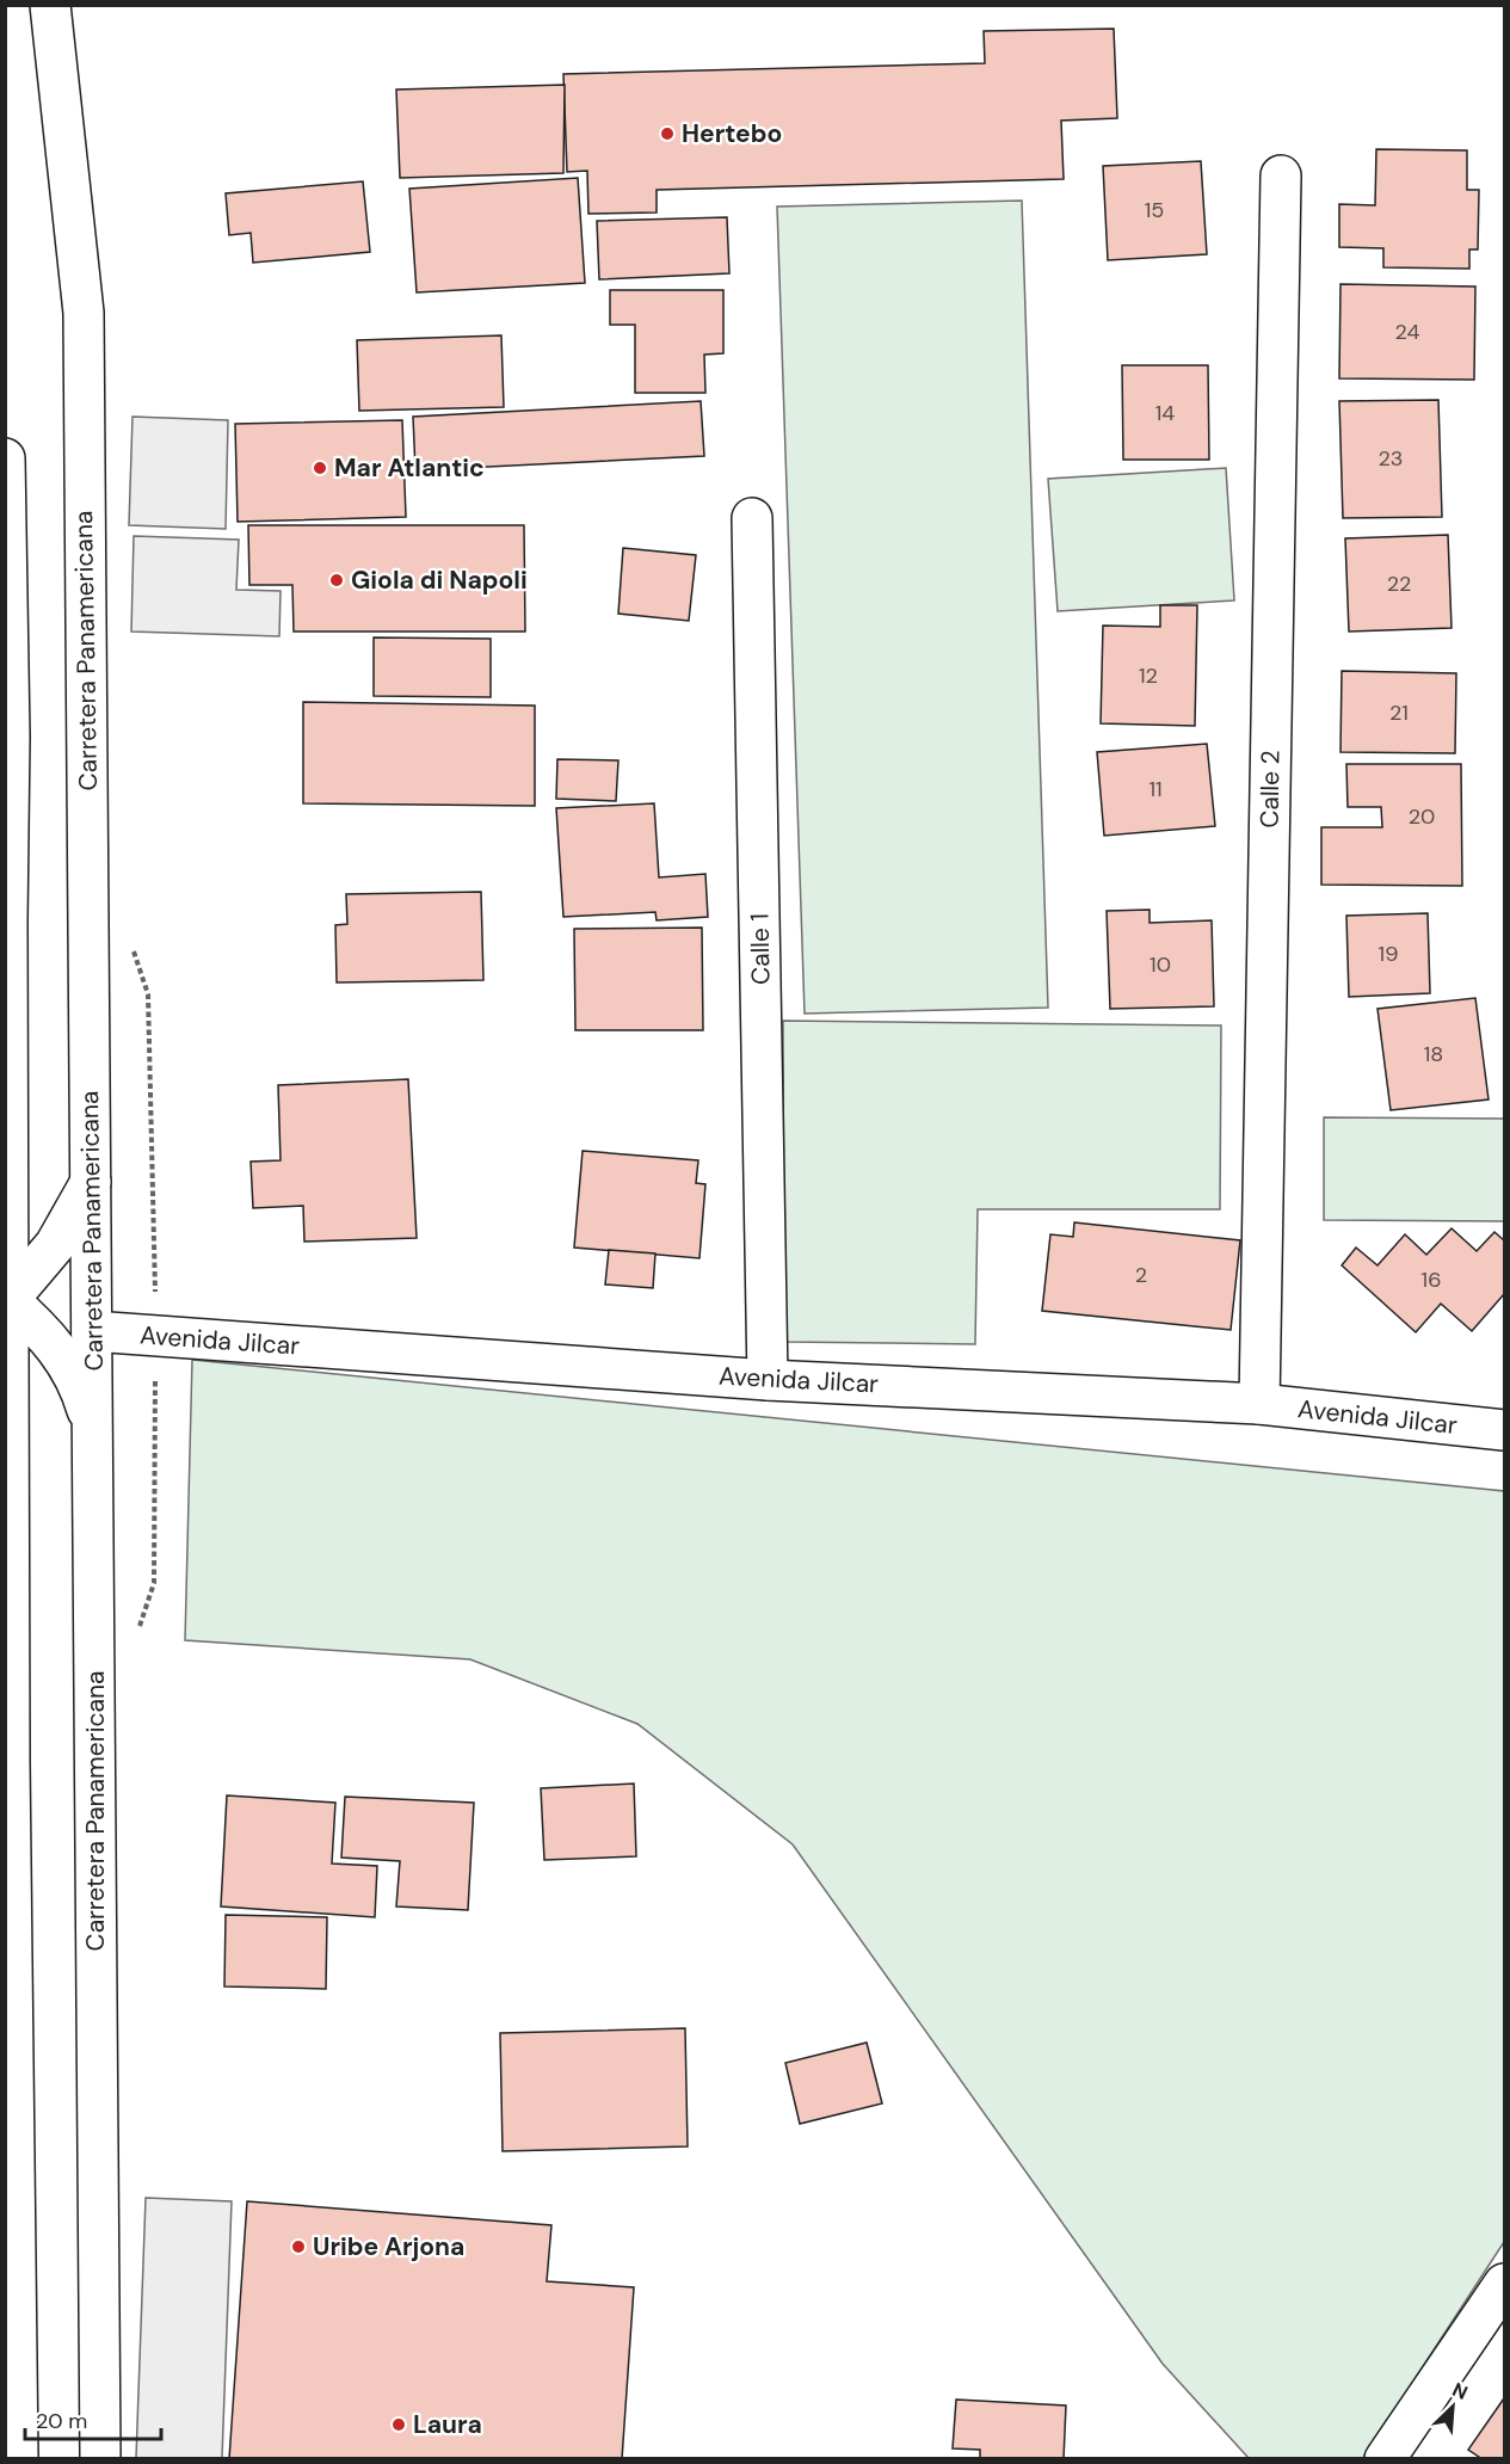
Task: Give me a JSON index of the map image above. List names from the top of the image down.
{
  "streets": {
    "main road": [
      "Carretera Panamericana",
      "Calle 2",
      "Calle 1",
      "Avenida Jilcar"
    ]
  },
  "crossings": [
    ["Carretera Panamericana", "Avenida Jilcar"],
    ["Calle 2", "Avenida Jilcar"],
    ["Calle 1", "Avenida Jilcar"]
  ],
  "places": [
    "Hertebo",
    "Mar Atlantic",
    "Giola di Napoli",
    "Uribe Arjona",
    "Laura"
  ],
  "house_numbers": [
    "15",
    "24",
    "14",
    "23",
    "22",
    "12",
    "21",
    "11",
    "20",
    "19",
    "10",
    "18",
    "2",
    "16"
  ],
  "scale_bar": "20 m",
  "north": "top right"
}
